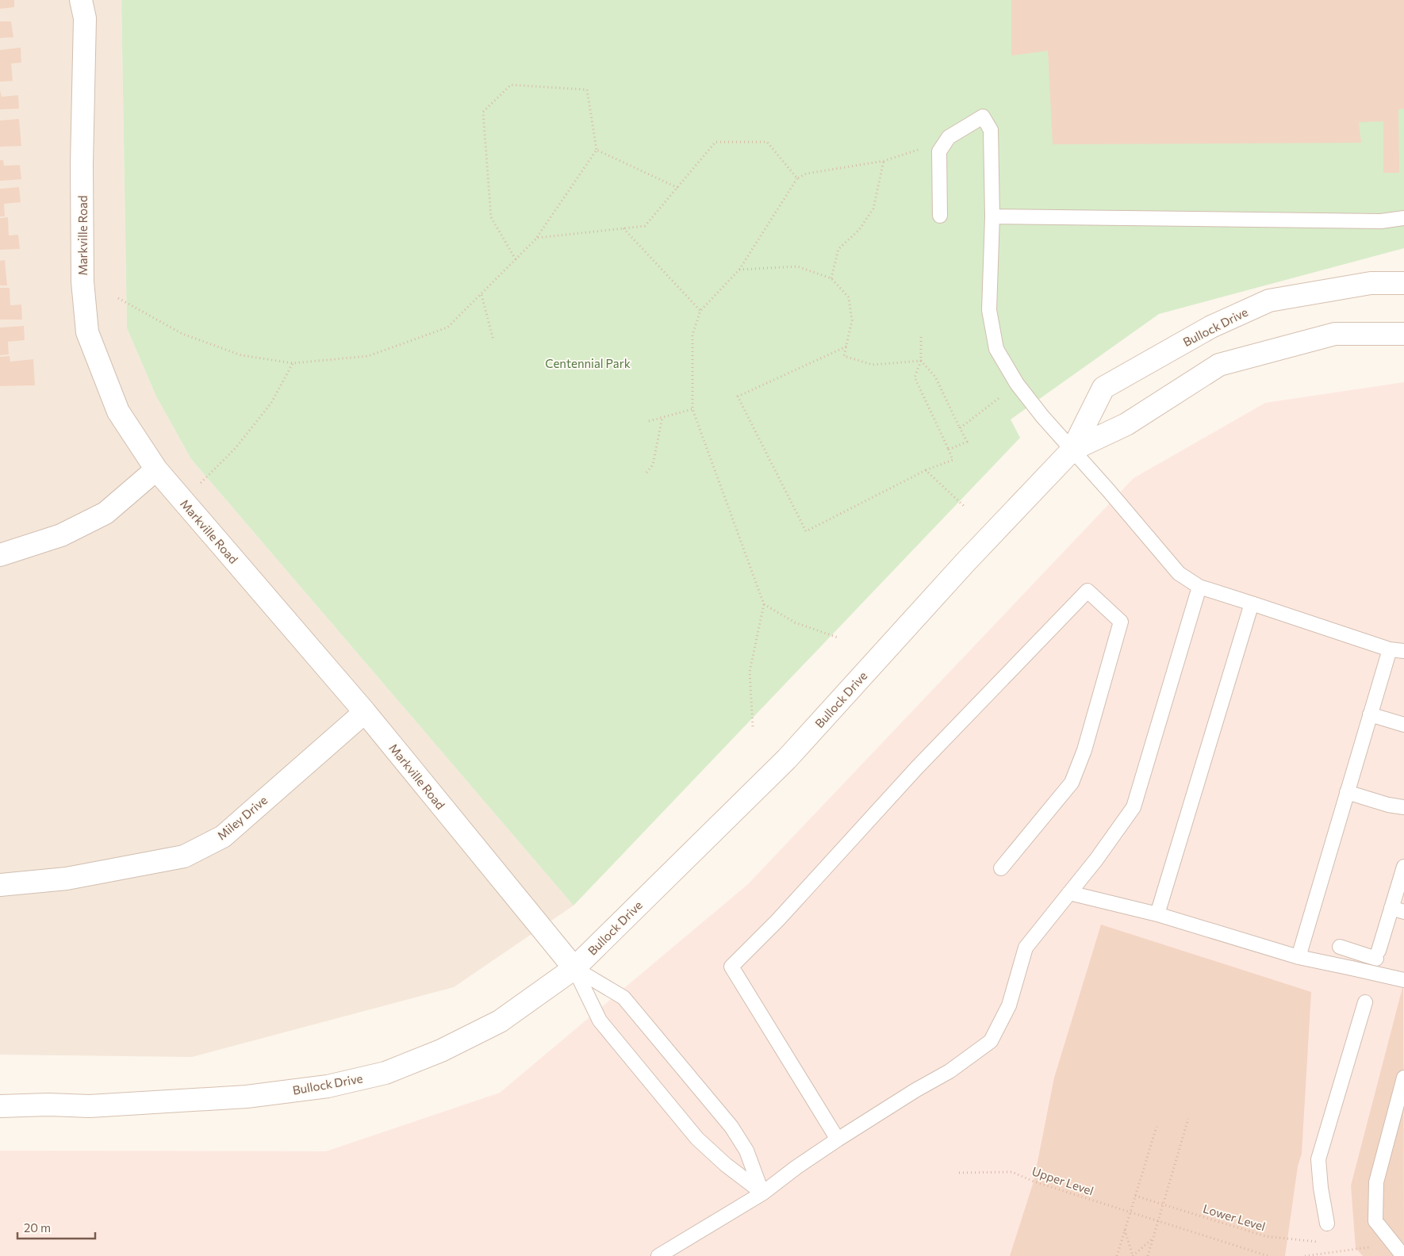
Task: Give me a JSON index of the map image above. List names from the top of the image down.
{
  "streets": {
    "street": ["Markville Road", "Bullock Drive", "Miley Drive"],
    "path": ["Upper Level", "Lower Level"]
  },
  "crossings": [
    ["Markville Road", "Bullock Drive"],
    ["Markville Road", "Miley Drive"]
  ],
  "parks": ["Centennial Park"],
  "scale_bar": "20 m"
}
